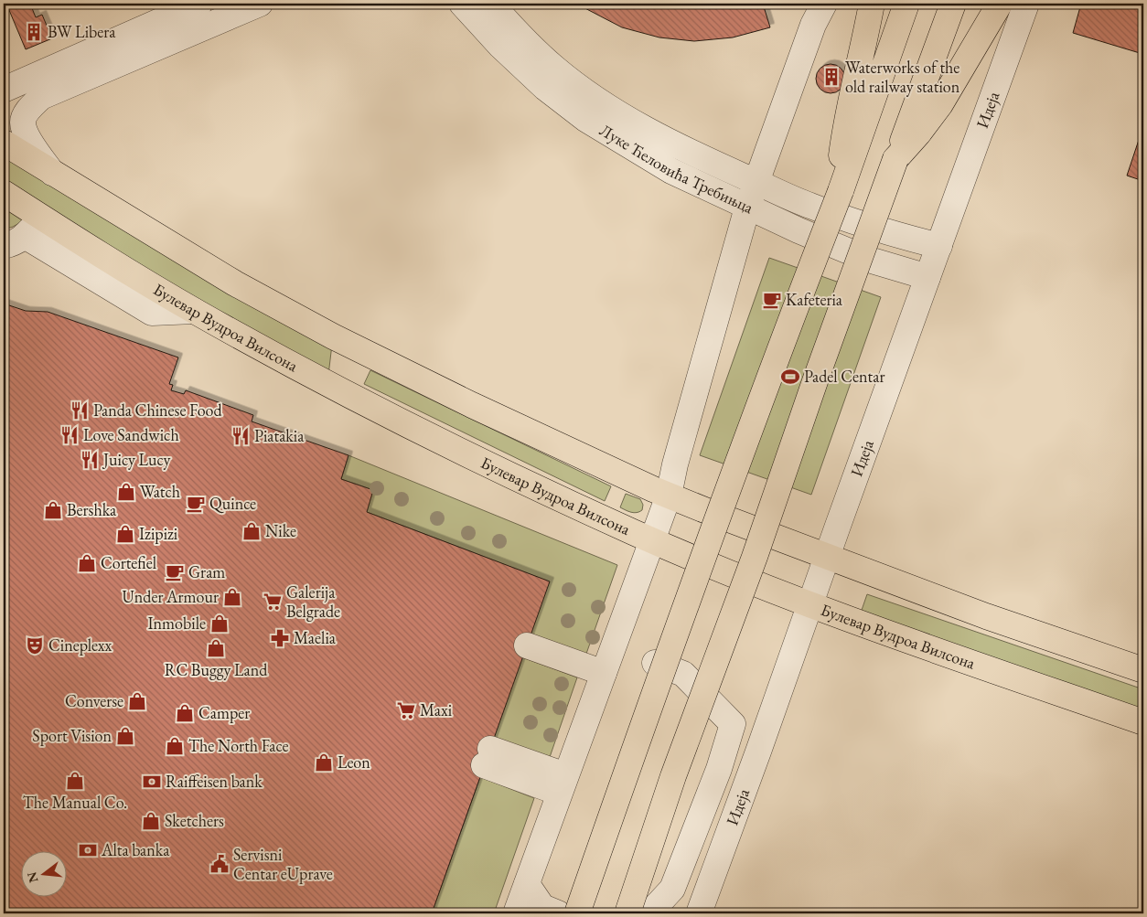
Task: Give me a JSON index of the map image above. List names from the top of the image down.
{
  "streets": {
    "main road": ["Булевар Вудроа Вилсона"],
    "street": ["Идеја", "Луке Ћеловића Требињца"]
  },
  "crossings": [
    ["Идеја", "Луке Ћеловића Требињца"],
    ["Идеја", "Булевар Вудроа Вилсона"]
  ],
  "places": {
    "building": ["BW Libera", "Waterworks of the old railway station"],
    "cafe": ["Kafeteria", "Quince", "Gram"],
    "sports": ["Padel Centar"],
    "restaurant": [
      "Panda Chinese Food",
      "Love Sandwich",
      "Piatakia",
      "Juicy Lucy"
    ],
    "shop": [
      "Watch",
      "Bershka",
      "Nike",
      "Izipizi",
      "Cortefiel",
      "Under Armour",
      "Inmobile",
      "RC Buggy Land",
      "Converse",
      "Camper",
      "Sport Vision",
      "The North Face",
      "Leon",
      "The Manual Co.",
      "Sketchers"
    ],
    "supermarket": ["Galerija Belgrade", "Maxi"],
    "pharmacy": ["Maelia"],
    "theatre": ["Cineplexx"],
    "bank": ["Raiffeisen bank", "Alta banka"],
    "public building": ["Servisni Centar eUprave"]
  },
  "north": "left"
}
